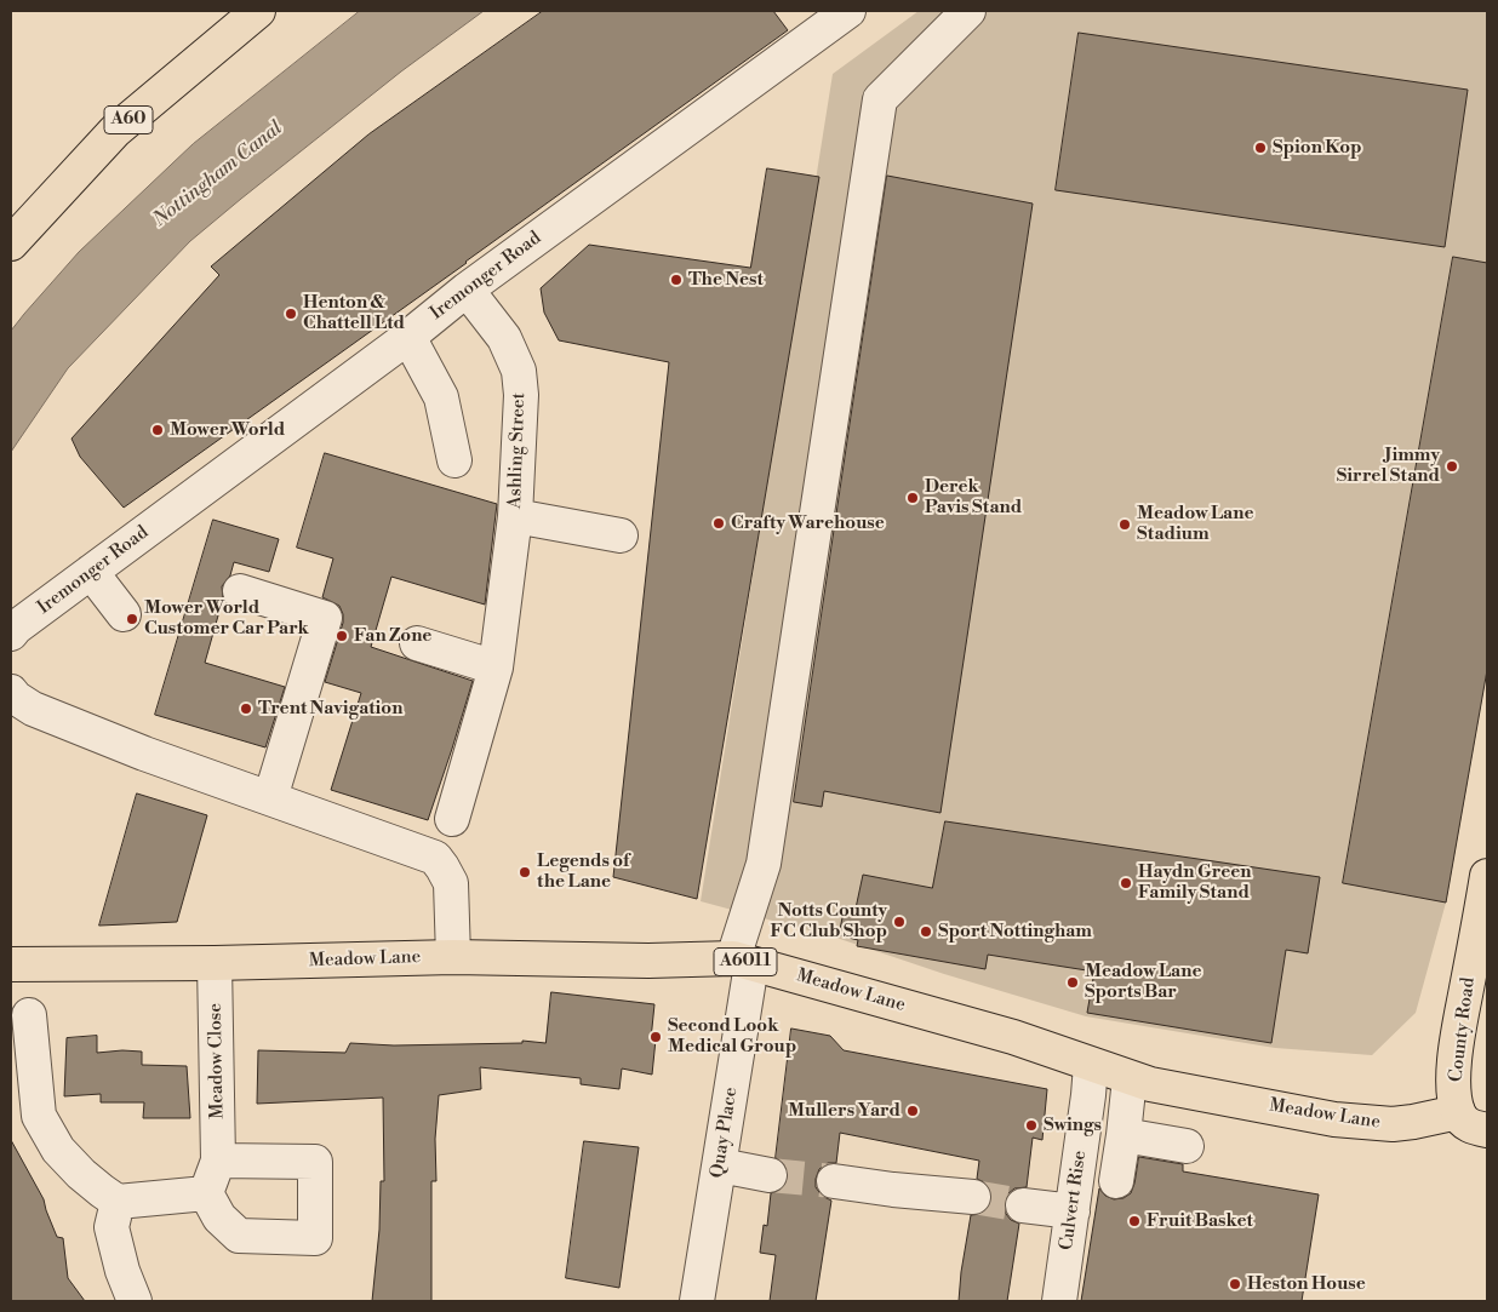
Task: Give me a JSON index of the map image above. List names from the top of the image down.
{
  "streets": {
    "main road": [
      "A60",
      "Meadow Lane",
      "A6011",
      "County Road"
    ],
    "street": [
      "Iremonger Road",
      "Ashling Street",
      "Meadow Close",
      "Quay Place",
      "Culvert Rise"
    ]
  },
  "crossings": [
    ["Iremonger Road", "Ashling Street"],
    ["Meadow Lane", "County Road"],
    ["Meadow Lane", "Meadow Close"],
    ["Meadow Lane", "Quay Place"],
    ["Meadow Lane", "Culvert Rise"]
  ],
  "water": ["Nottingham Canal"],
  "places": [
    "Spion Kop",
    "The Nest",
    "Henton & Chattell Ltd",
    "Mower World",
    "Jimmy Sirrel Stand",
    "Derek Pavis Stand",
    "Crafty Warehouse",
    "Meadow Lane Stadium",
    "Mower World Customer Car Park",
    "Fan Zone",
    "Trent Navigation",
    "Legends of the Lane",
    "Haydn Green Family Stand",
    "Notts County FC Club Shop",
    "Sport Nottingham",
    "Meadow Lane Sports Bar",
    "Second Look Medical Group",
    "Mullers Yard",
    "Swings",
    "Fruit Basket",
    "Heston House"
  ]
}
